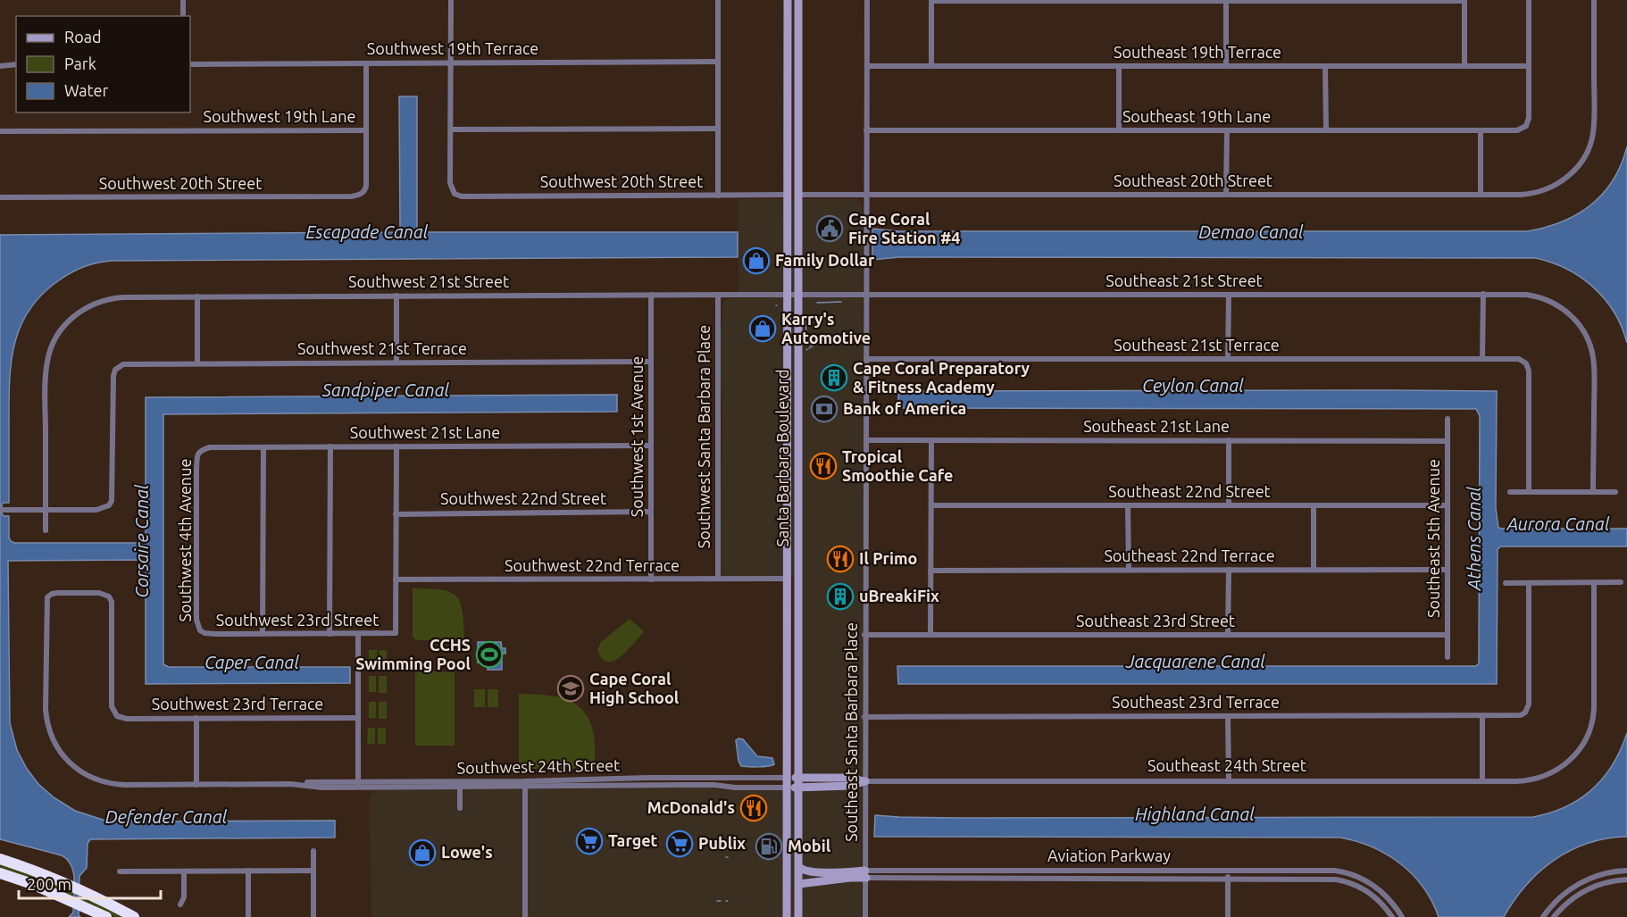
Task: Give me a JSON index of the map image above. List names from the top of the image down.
{
  "streets": {
    "main road": ["Santa Barbara Boulevard", "Southeast 24th Street", "Aviation Parkway"],
    "street": [
      "Southwest 19th Terrace",
      "Southeast 19th Terrace",
      "Southwest 19th Lane",
      "Southeast 19th Lane",
      "Southeast 20th Street",
      "Southwest 20th Street",
      "Southeast 21st Street",
      "Southwest 21st Street",
      "Southeast 21st Terrace",
      "Southwest 21st Terrace",
      "Southeast 21st Lane",
      "Southwest 21st Lane",
      "Southwest 1st Avenue",
      "Southwest Santa Barbara Place",
      "Southeast 22nd Street",
      "Southwest 22nd Street",
      "Southeast 5th Avenue",
      "Southwest 4th Avenue",
      "Southeast 22nd Terrace",
      "Southwest 22nd Terrace",
      "Southwest 23rd Street",
      "Southeast 23rd Street",
      "Southeast 23rd Terrace",
      "Southwest 23rd Terrace",
      "Southeast Santa Barbara Place",
      "Southwest 24th Street"
    ]
  },
  "crossings": [
    ["Southeast 19th Terrace", "Southeast 19th Lane"],
    ["Southeast 19th Terrace", "Southeast Santa Barbara Place"],
    ["Southwest 19th Lane", "Southwest 20th Street"],
    ["Southeast 19th Lane", "Southeast Santa Barbara Place"],
    ["Southeast 20th Street", "Santa Barbara Boulevard"],
    ["Southeast 20th Street", "Southeast Santa Barbara Place"],
    ["Southwest 20th Street", "Santa Barbara Boulevard"],
    ["Southeast 21st Street", "Southwest 21st Street"],
    ["Southeast 21st Street", "Santa Barbara Boulevard"],
    ["Southeast 21st Street", "Southeast Santa Barbara Place"],
    ["Southwest 21st Street", "Southwest 21st Terrace"],
    ["Southwest 21st Street", "Southwest 1st Avenue"],
    ["Southwest 21st Street", "Southwest Santa Barbara Place"],
    ["Southwest 21st Street", "Santa Barbara Boulevard"],
    ["Southeast 21st Terrace", "Southeast Santa Barbara Place"],
    ["Southwest 21st Terrace", "Southwest 1st Avenue"],
    ["Southeast 21st Lane", "Southeast 5th Avenue"],
    ["Southeast 21st Lane", "Southeast Santa Barbara Place"],
    ["Southwest 21st Lane", "Southwest 1st Avenue"],
    ["Southwest 21st Lane", "Southwest 4th Avenue"],
    ["Southwest 1st Avenue", "Southwest 22nd Street"],
    ["Southwest 1st Avenue", "Southwest 22nd Terrace"],
    ["Southwest Santa Barbara Place", "Southwest 22nd Terrace"],
    ["Santa Barbara Boulevard", "Southwest 22nd Terrace"],
    ["Santa Barbara Boulevard", "Southeast 24th Street"],
    ["Santa Barbara Boulevard", "Southwest 24th Street"],
    ["Santa Barbara Boulevard", "Aviation Parkway"],
    ["Southeast 22nd Street", "Southeast 5th Avenue"],
    ["Southeast 5th Avenue", "Southeast 22nd Terrace"],
    ["Southeast 5th Avenue", "Southeast 23rd Street"],
    ["Southwest 4th Avenue", "Southwest 23rd Street"],
    ["Southwest 22nd Terrace", "Southwest 23rd Street"],
    ["Southeast 23rd Street", "Southeast Santa Barbara Place"],
    ["Southeast 23rd Terrace", "Southeast Santa Barbara Place"],
    ["Southwest 23rd Terrace", "Southwest 24th Street"],
    ["Southeast Santa Barbara Place", "Southeast 24th Street"],
    ["Southeast Santa Barbara Place", "Aviation Parkway"],
    ["Southeast 24th Street", "Southwest 24th Street"]
  ],
  "water": [
    "Escapade Canal",
    "Demao Canal",
    "Ceylon Canal",
    "Sandpiper Canal",
    "Aurora Canal",
    "Athens Canal",
    "Corsaire Canal",
    "Jacquarene Canal",
    "Caper Canal",
    "Highland Canal",
    "Defender Canal"
  ],
  "places": {
    "public building": ["Cape Coral Fire Station #4"],
    "shop": ["Family Dollar", "Karry's Automotive", "Lowe's"],
    "building": ["Cape Coral Preparatory & Fitness Academy", "uBreakiFix"],
    "bank": ["Bank of America"],
    "restaurant": ["Tropical Smoothie Cafe", "Il Primo", "McDonald's"],
    "sports": ["CCHS Swimming Pool"],
    "school or university": ["Cape Coral High School"],
    "supermarket": ["Target", "Publix"],
    "fuel station": ["Mobil"]
  },
  "legend": ["Road", "Park", "Water"],
  "scale_bar": "200 m"
}
